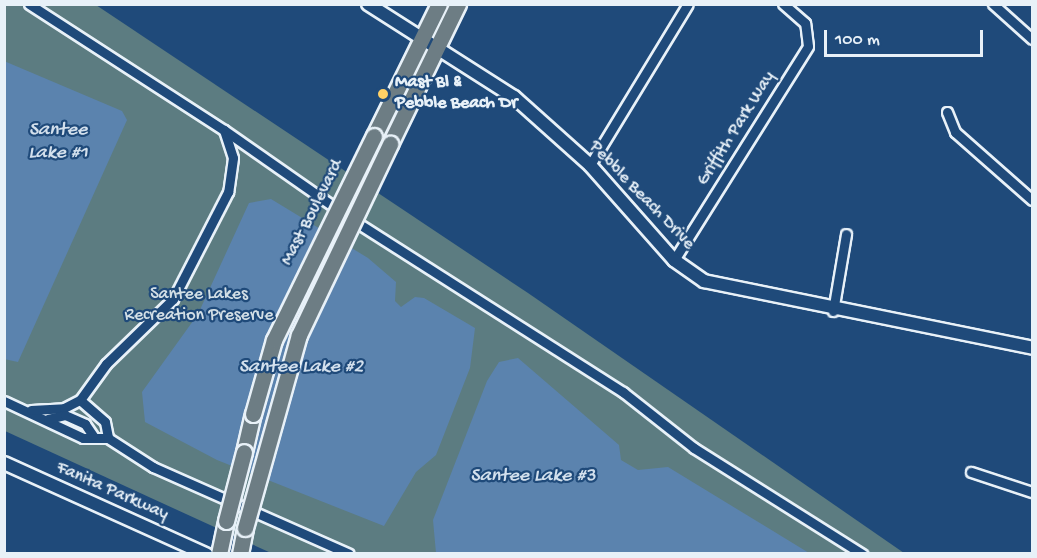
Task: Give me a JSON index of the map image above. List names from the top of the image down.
{
  "streets": {
    "main road": ["Mast Boulevard"],
    "street": ["Griffith Park Way", "Pebble Beach Drive", "Fanita Parkway"]
  },
  "crossings": [
    ["Griffith Park Way", "Pebble Beach Drive"],
    ["Pebble Beach Drive", "Mast Boulevard"]
  ],
  "water": ["Santee Lake #1", "Santee Lake #2", "Santee Lake #3"],
  "parks": ["Santee Lakes Recreation Preserve"],
  "places": ["Mast Bl & Pebble Beach Dr"],
  "scale_bar": "100 m"
}
